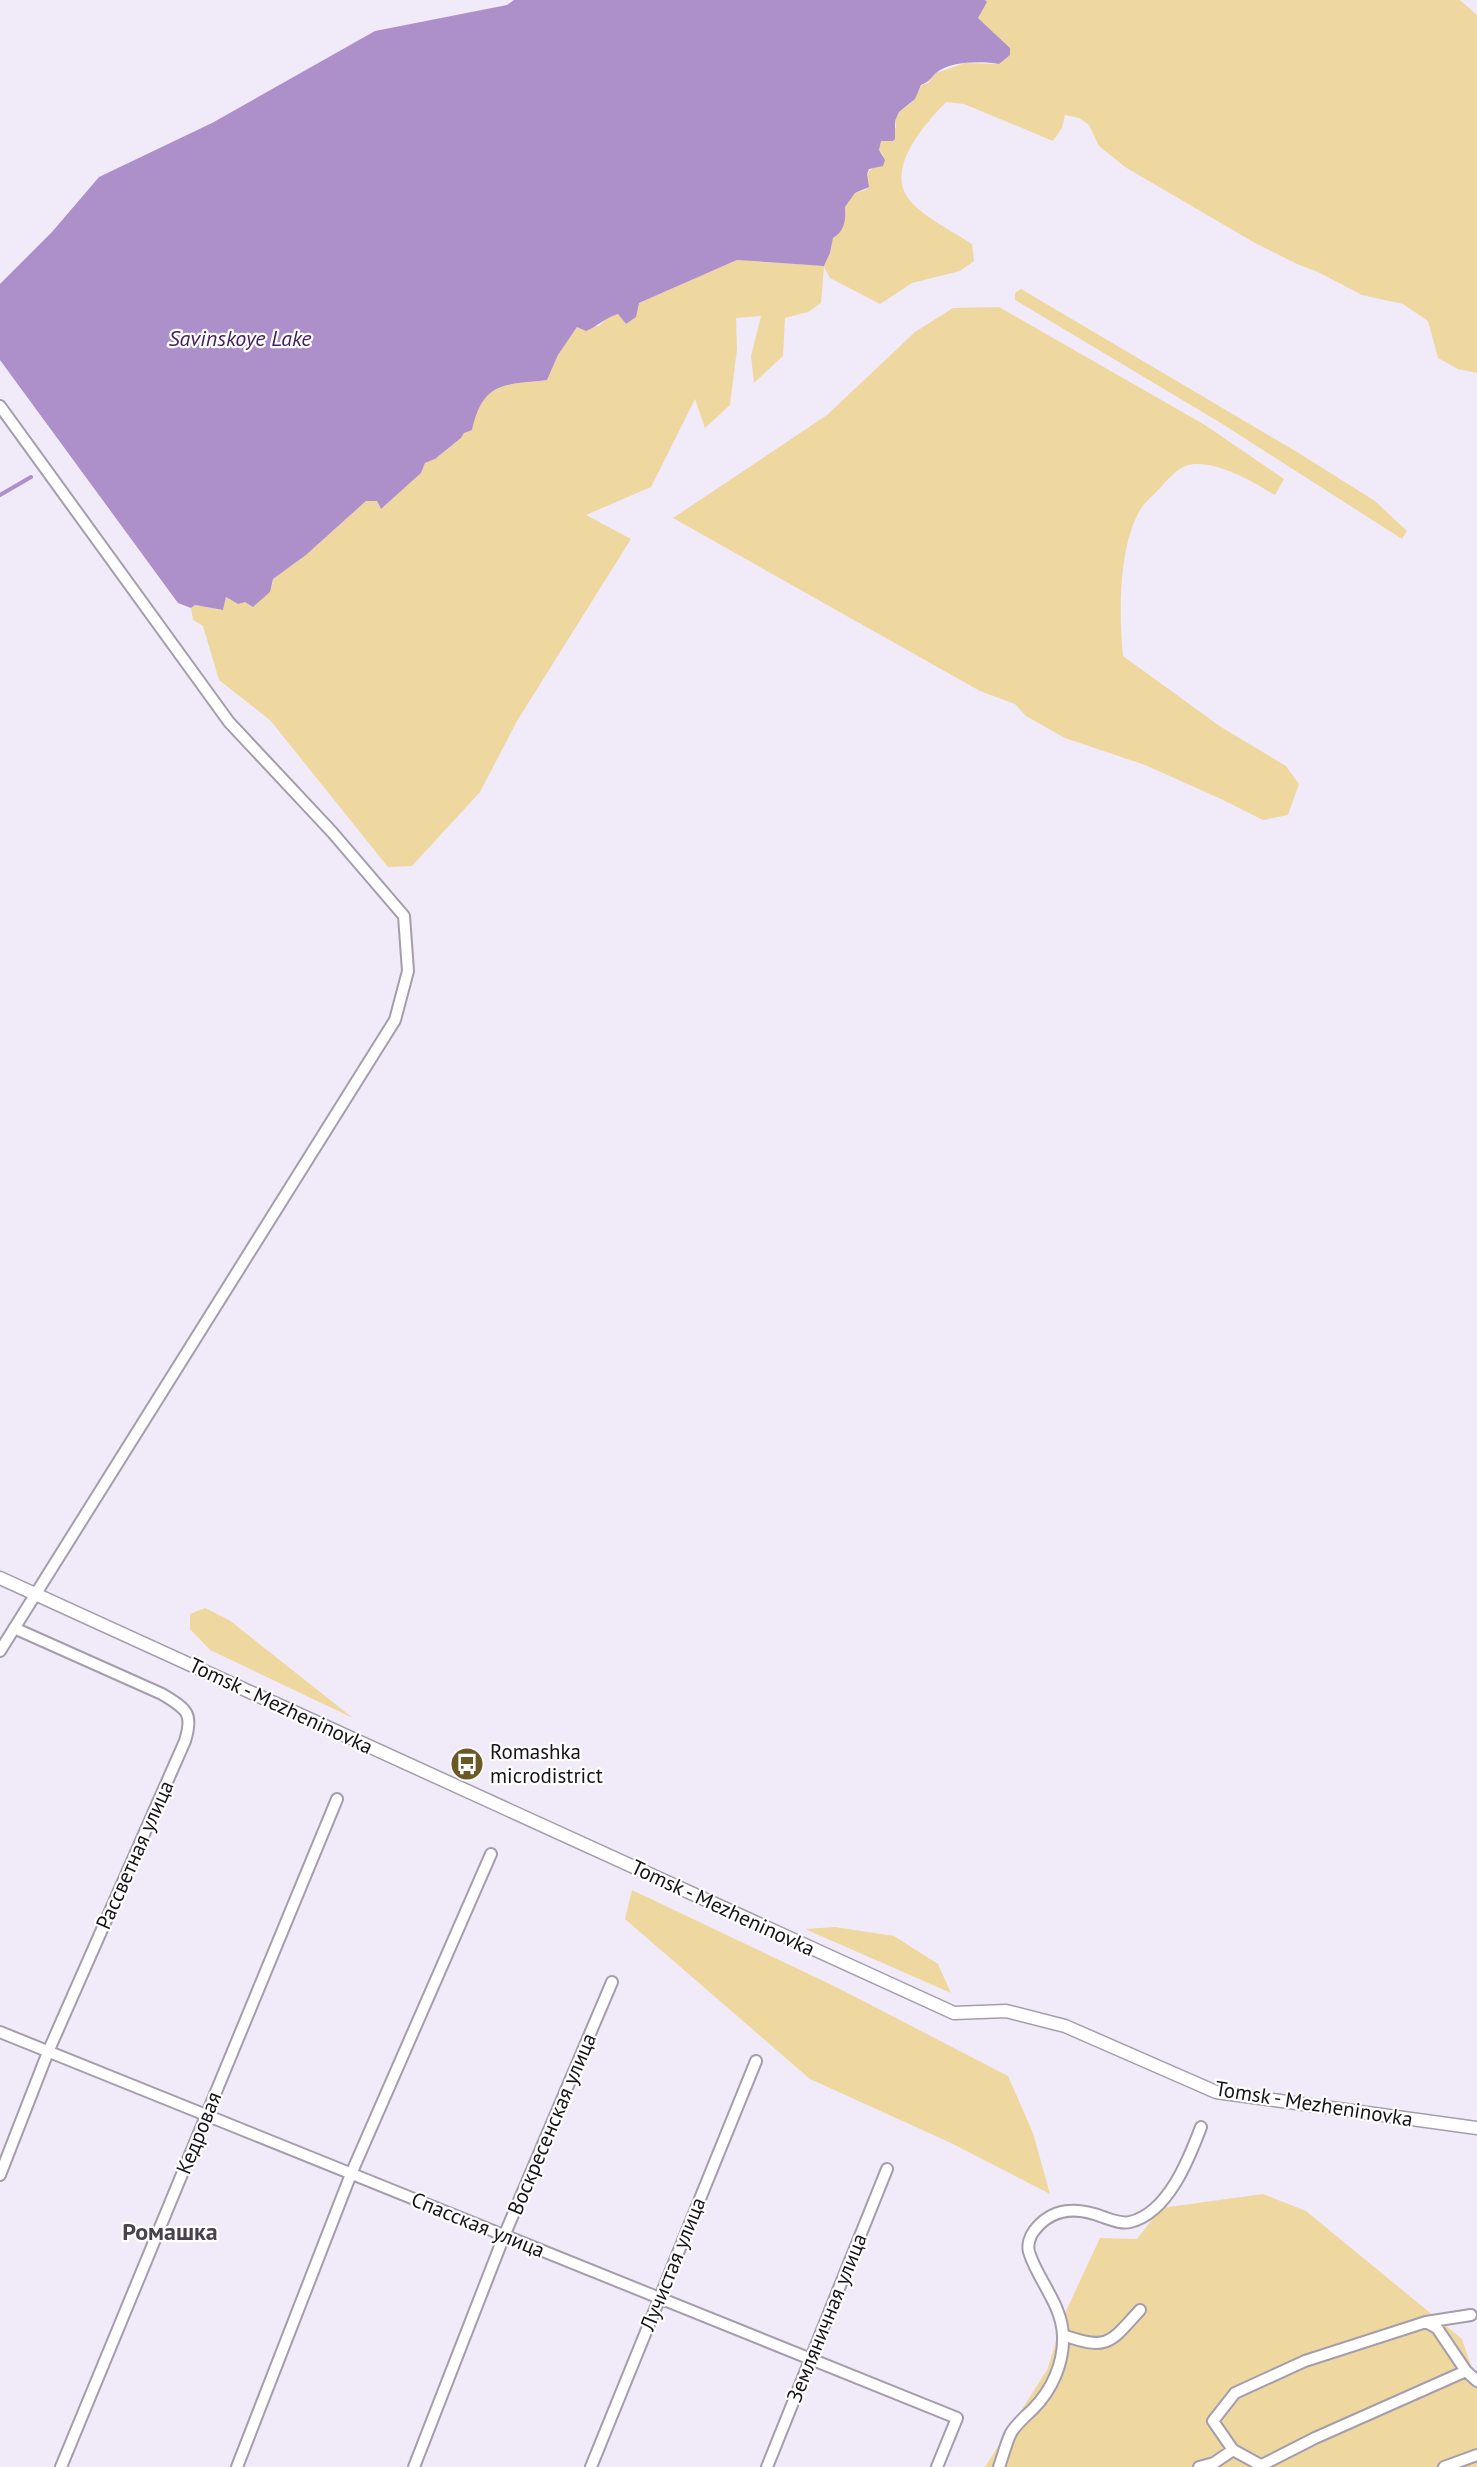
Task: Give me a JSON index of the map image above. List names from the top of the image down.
{
  "streets": {
    "street": [
      "Tomsk - Mezheninovka",
      "Рассветная улица",
      "Воскресенская улица",
      "Кедровая",
      "Спасская улица",
      "Лучистая улица",
      "Земляничная улица"
    ]
  },
  "crossings": [
    ["Рассветная улица", "Спасская улица"],
    ["Воскресенская улица", "Спасская улица"],
    ["Кедровая", "Спасская улица"],
    ["Спасская улица", "Лучистая улица"],
    ["Спасская улица", "Земляничная улица"]
  ],
  "districts": ["Ромашка"],
  "water": ["Savinskoye Lake"],
  "places": {
    "bus stop": ["Romashka microdistrict"]
  }
}
